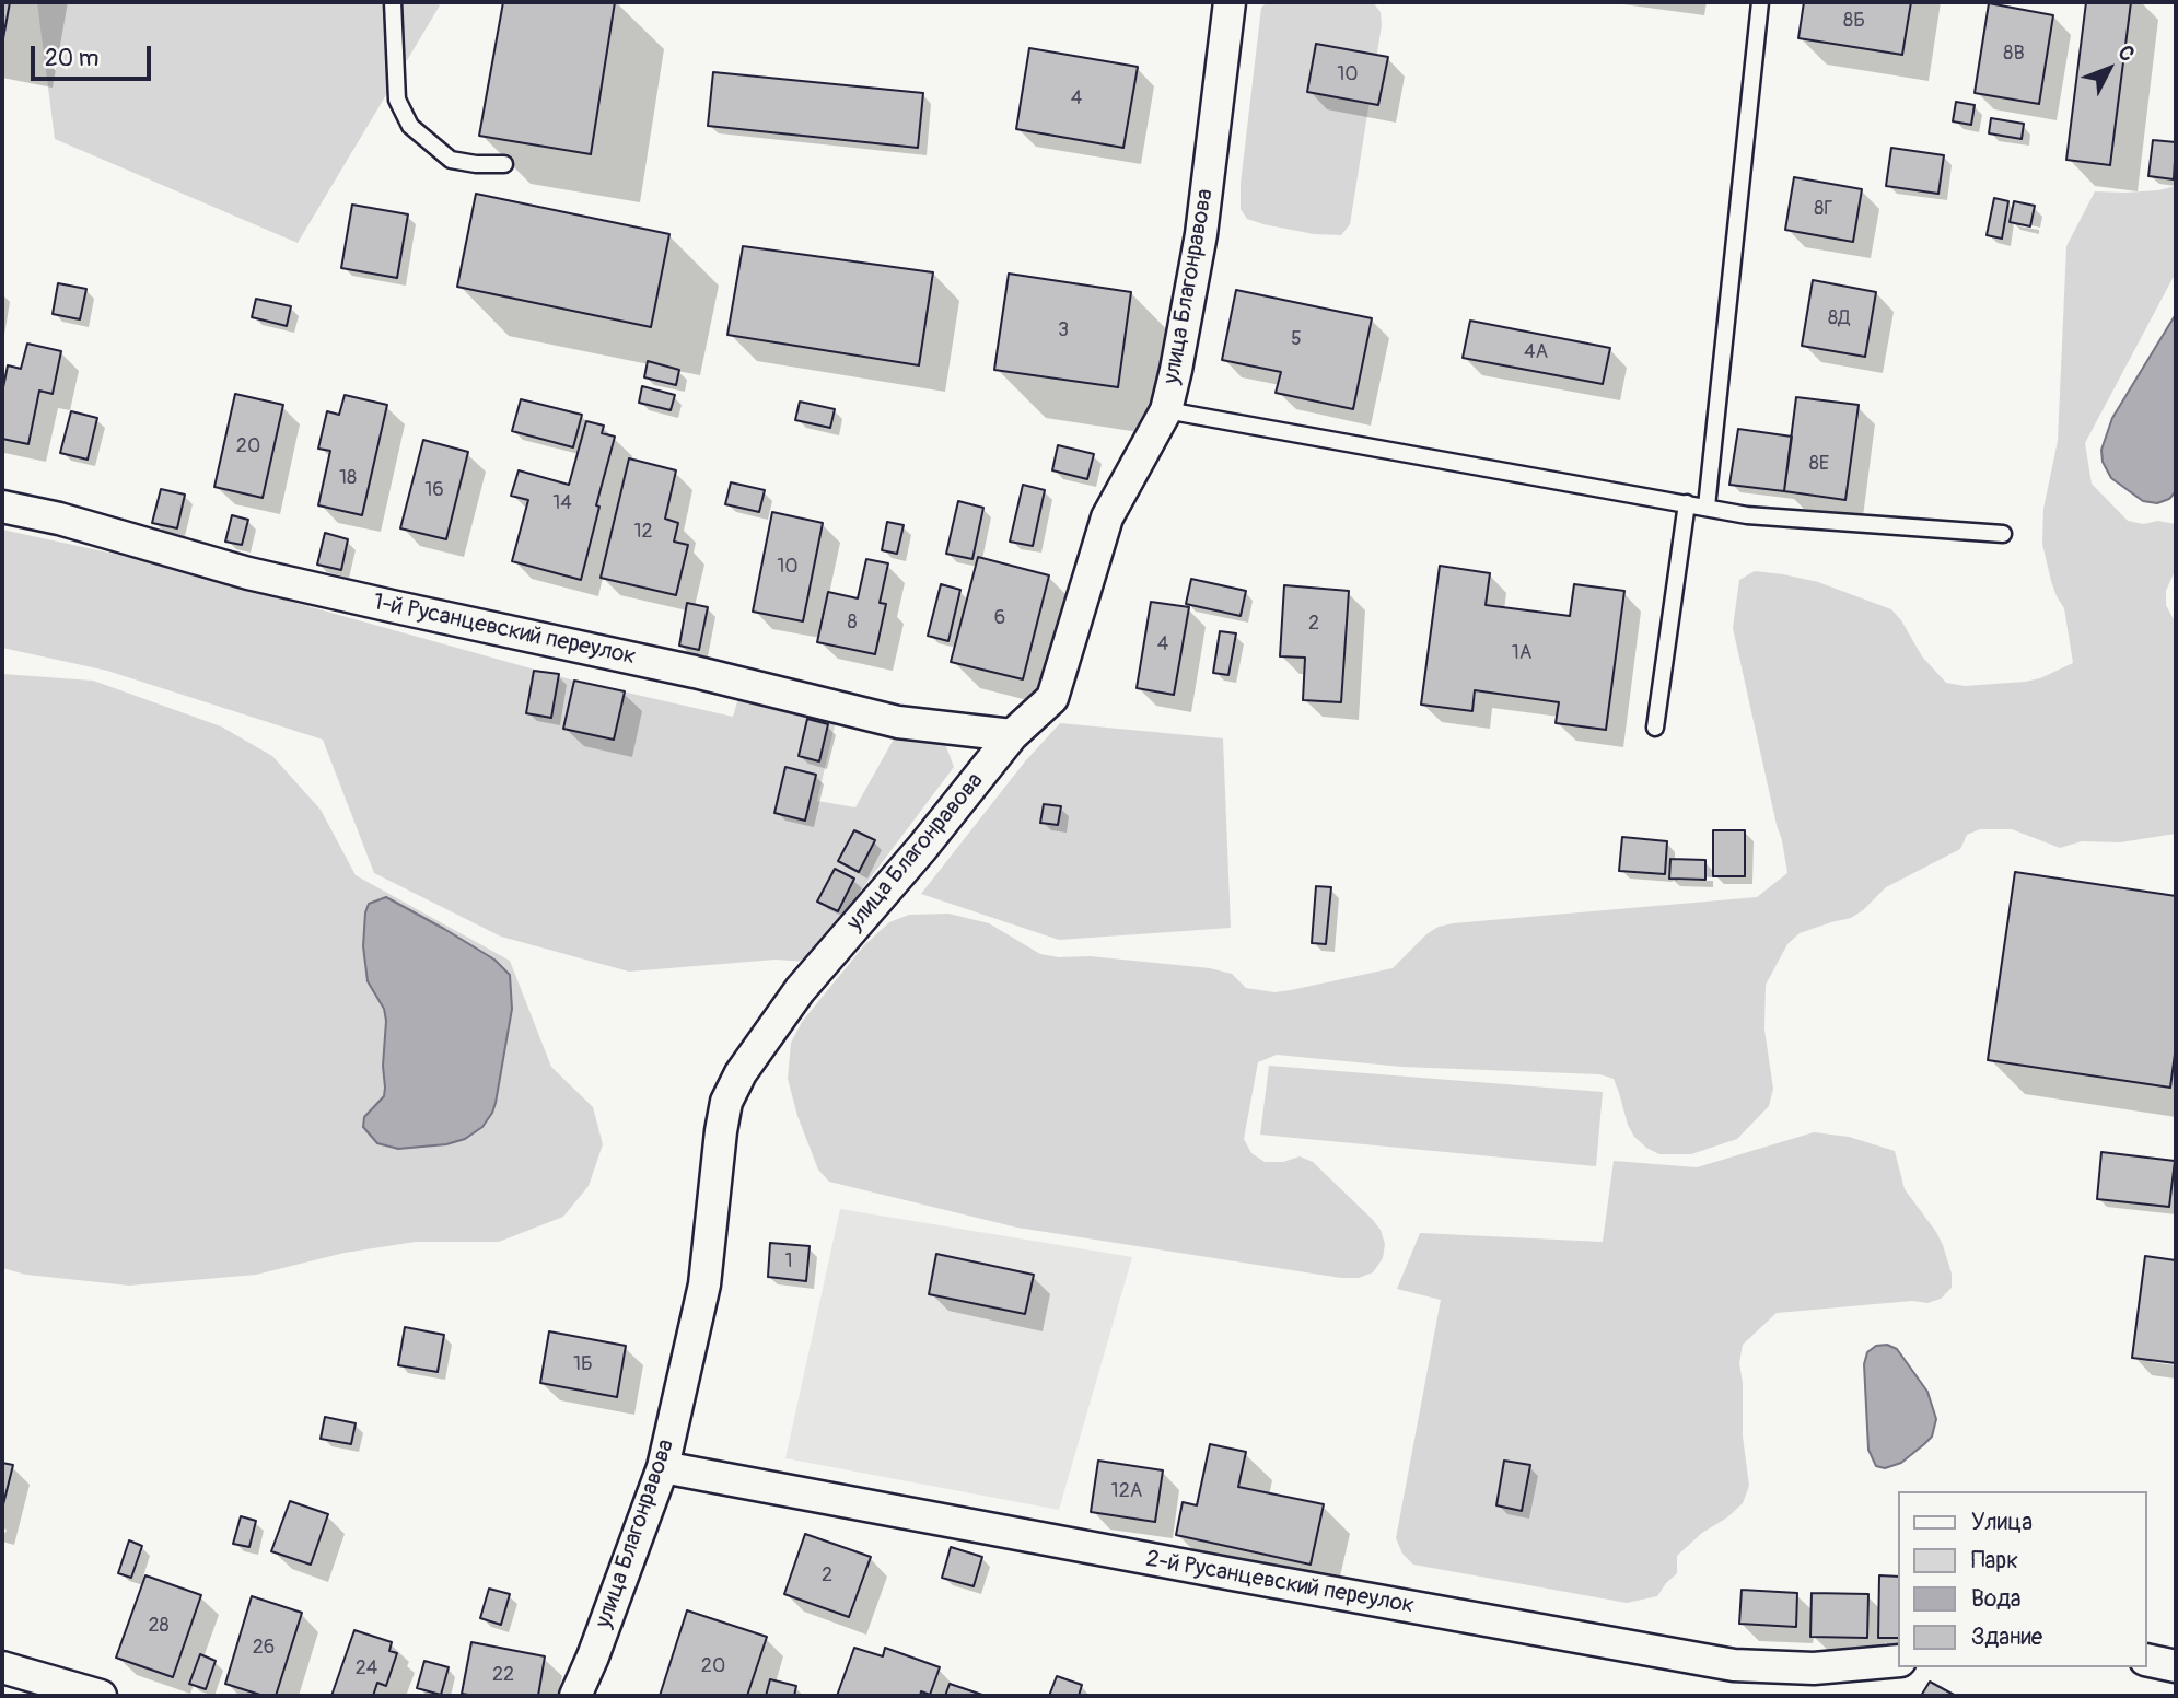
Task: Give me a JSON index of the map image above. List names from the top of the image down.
{
  "streets": {
    "street": ["улица Благонравова", "1-й Русанцевский переулок", "2-й Русанцевский переулок"]
  },
  "crossings": [
    ["улица Благонравова", "1-й Русанцевский переулок"],
    ["улица Благонравова", "2-й Русанцевский переулок"]
  ],
  "house_numbers": [
    "8Б",
    "8В",
    "10",
    "4",
    "8Г",
    "8Д",
    "3",
    "5",
    "4А",
    "20",
    "8Е",
    "18",
    "16",
    "14",
    "12",
    "10",
    "6",
    "8",
    "2",
    "4",
    "1А",
    "1",
    "1Б",
    "12А",
    "2",
    "28",
    "26",
    "20",
    "24",
    "22"
  ],
  "legend": [
    "Улица",
    "Парк",
    "Вода",
    "Здание"
  ],
  "scale_bar": "20 m",
  "north": "top right"
}
